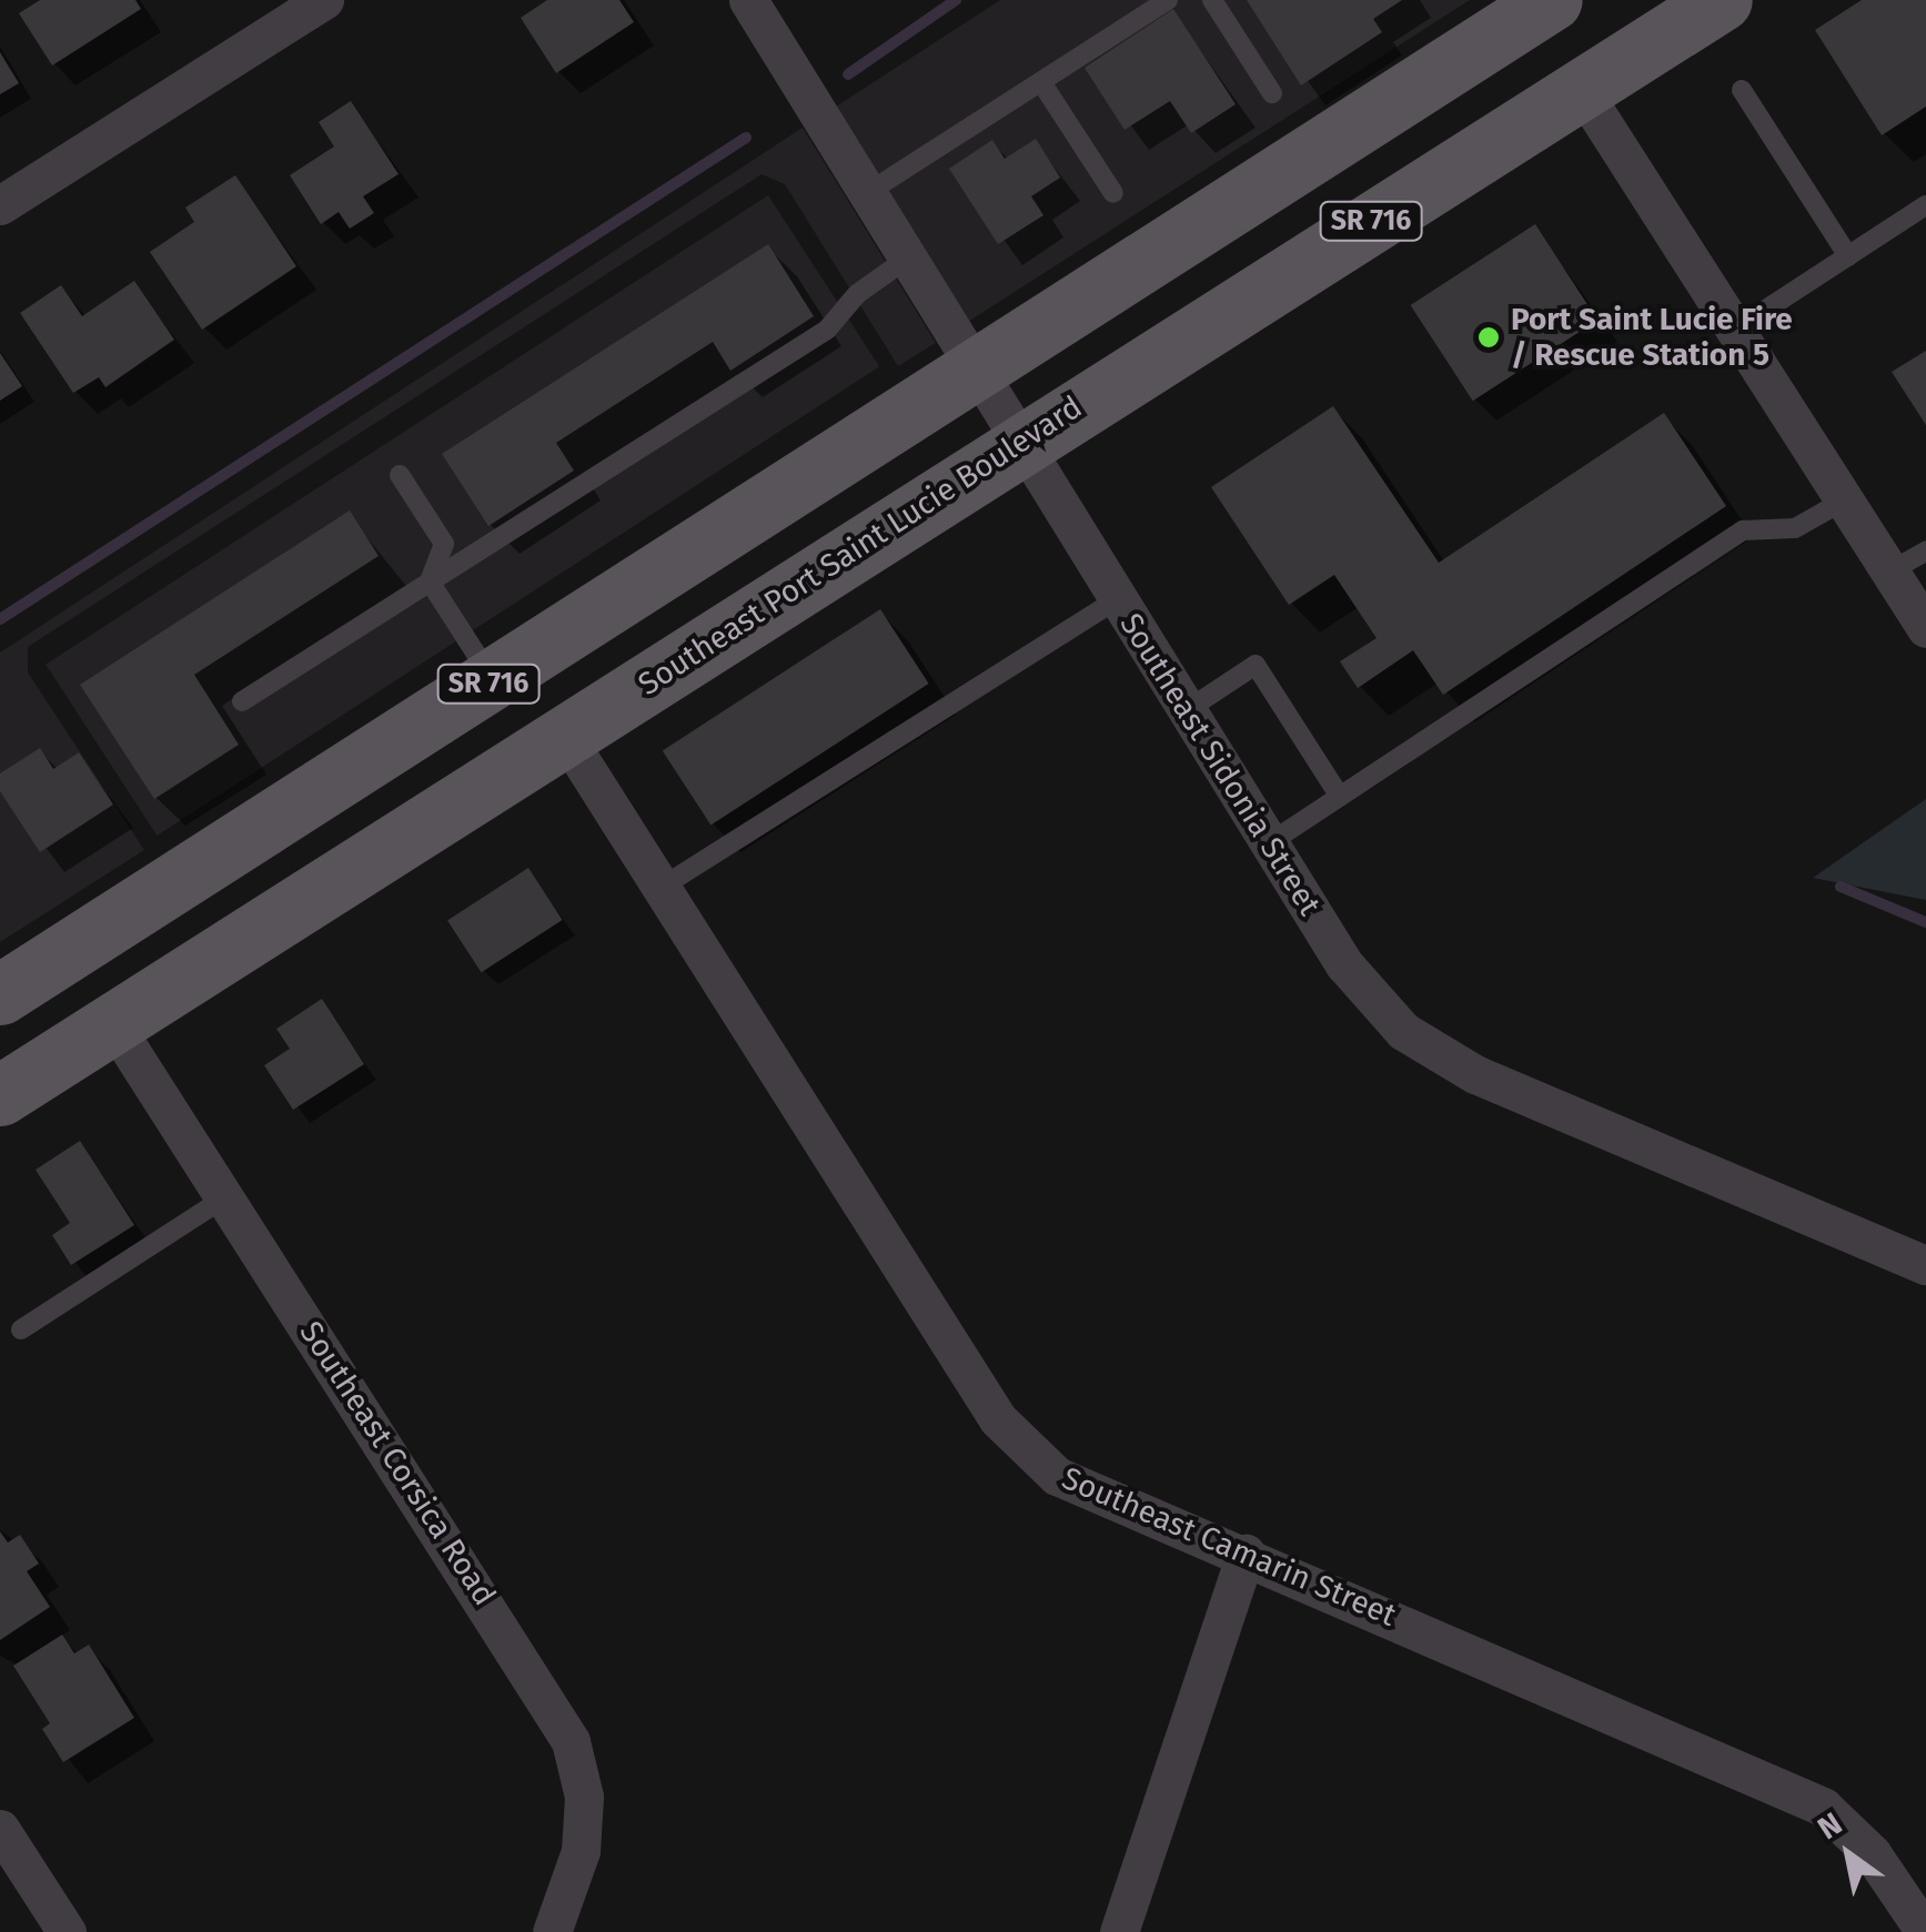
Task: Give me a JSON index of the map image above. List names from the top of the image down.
{
  "streets": {
    "main road": ["SR 716", "Southeast Port Saint Lucie Boulevard"],
    "street": ["Southeast Sidonia Street", "Southeast Corsica Road", "Southeast Camarin Street"]
  },
  "crossings": [
    ["SR 716", "Southeast Sidonia Street"],
    ["Southeast Port Saint Lucie Boulevard", "Southeast Sidonia Street"],
    ["Southeast Port Saint Lucie Boulevard", "Southeast Corsica Road"],
    ["Southeast Port Saint Lucie Boulevard", "Southeast Camarin Street"]
  ],
  "places": ["Port Saint Lucie Fire / Rescue Station 5"],
  "north": "top left"
}
